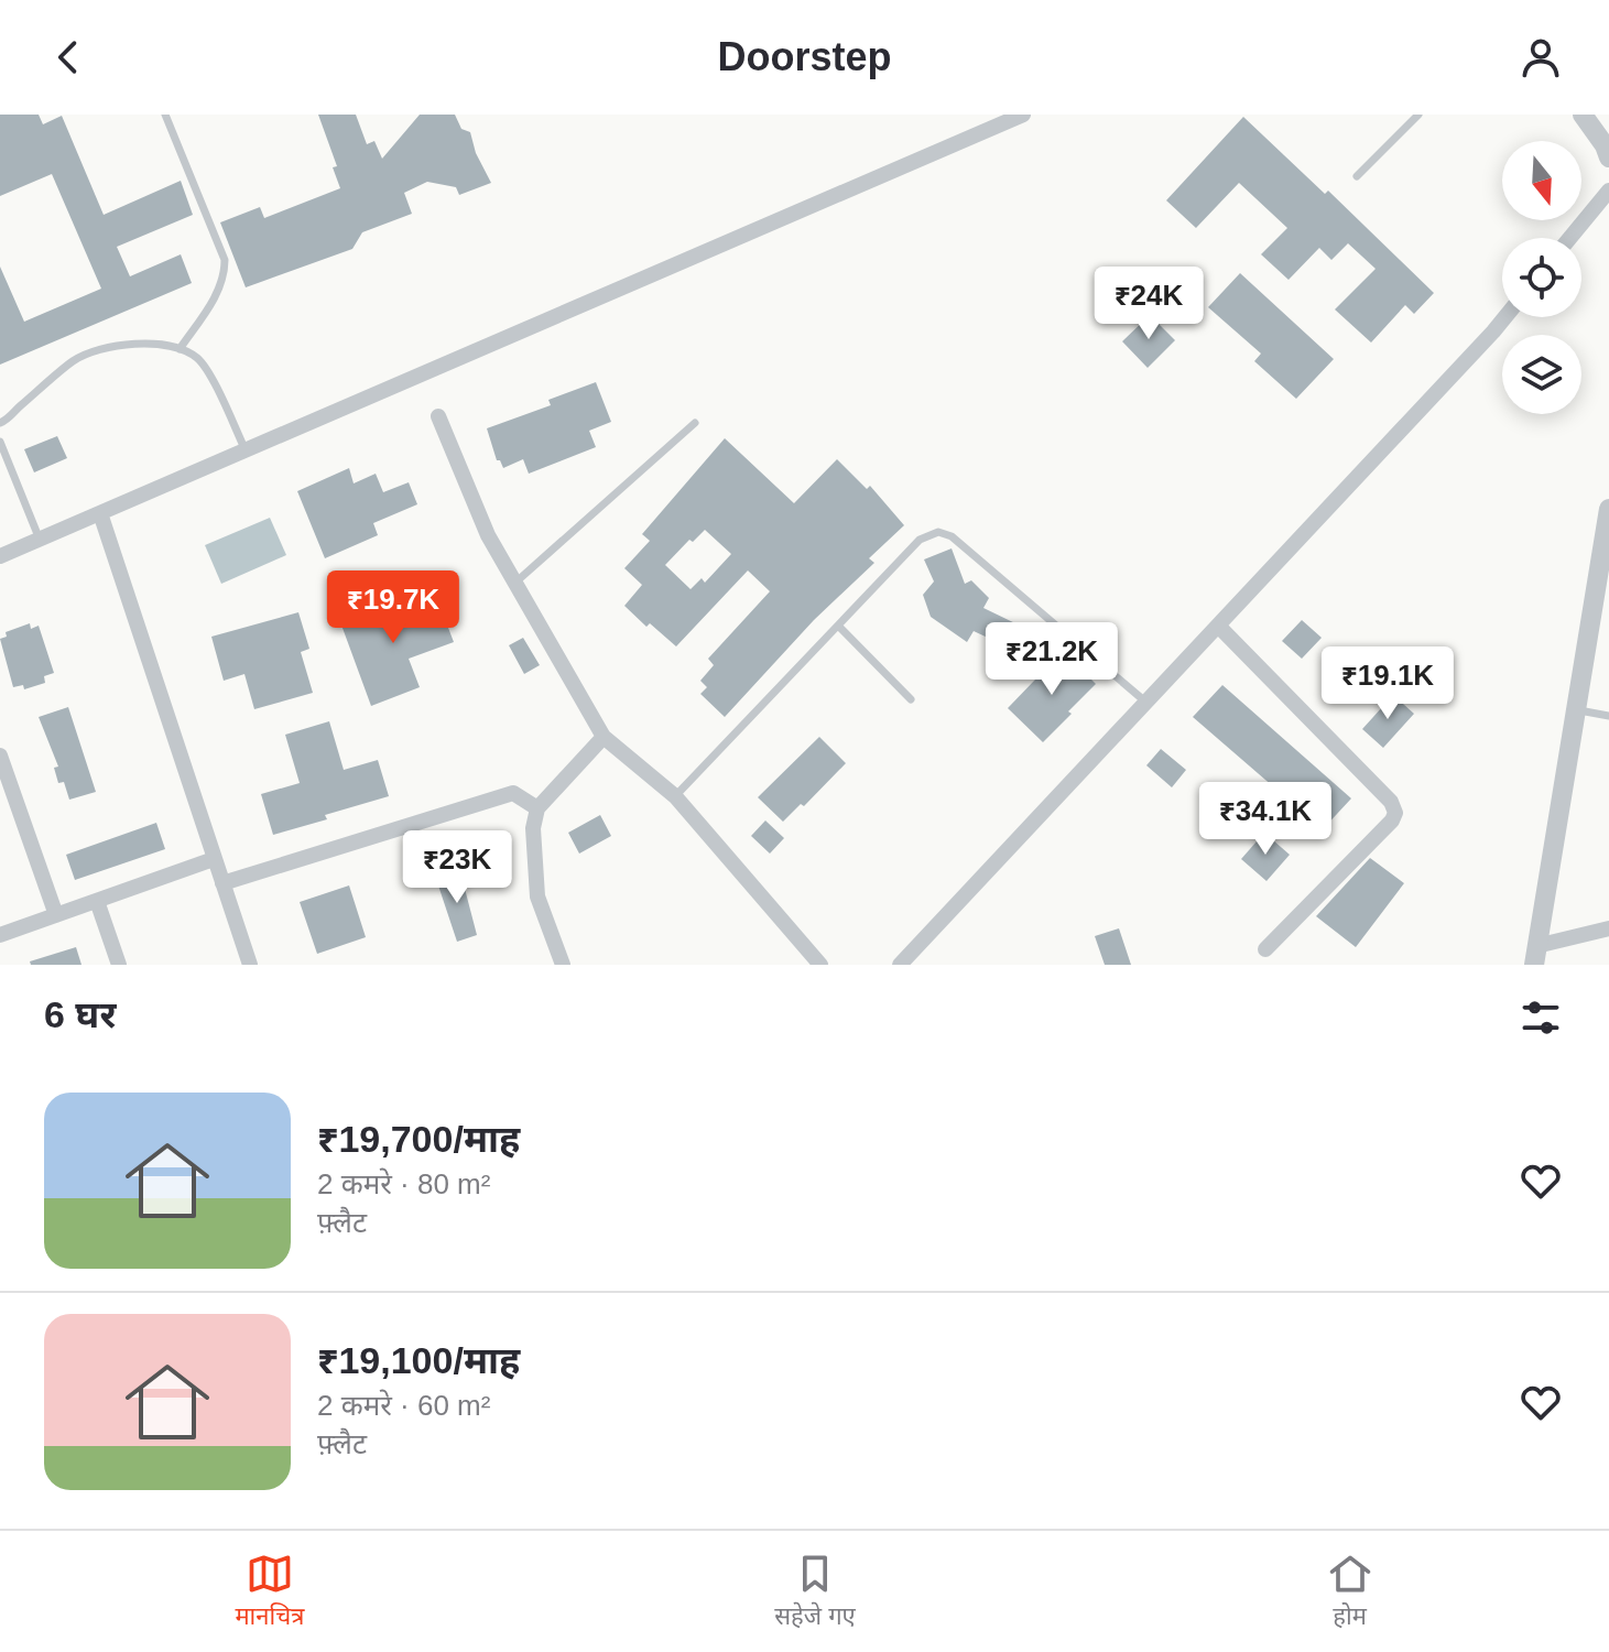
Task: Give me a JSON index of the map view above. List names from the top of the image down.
{
  "north": "bottom",
  "page": {
    "header": "Doorstep",
    "price": [
      "₹24K",
      "₹19.7K",
      "₹21.2K",
      "₹19.1K",
      "₹34.1K",
      "₹23K"
    ],
    "heading": "6 घर",
    "list": [
      {
        "name": "₹19,700/माह",
        "note": "2 कमरे · 80 m² · फ़्लैट"
      },
      {
        "name": "₹19,100/माह",
        "note": "2 कमरे · 60 m² · फ़्लैट"
      }
    ],
    "tabs": ["मानचित्र", "सहेजे गए", "होम"]
  }
}
